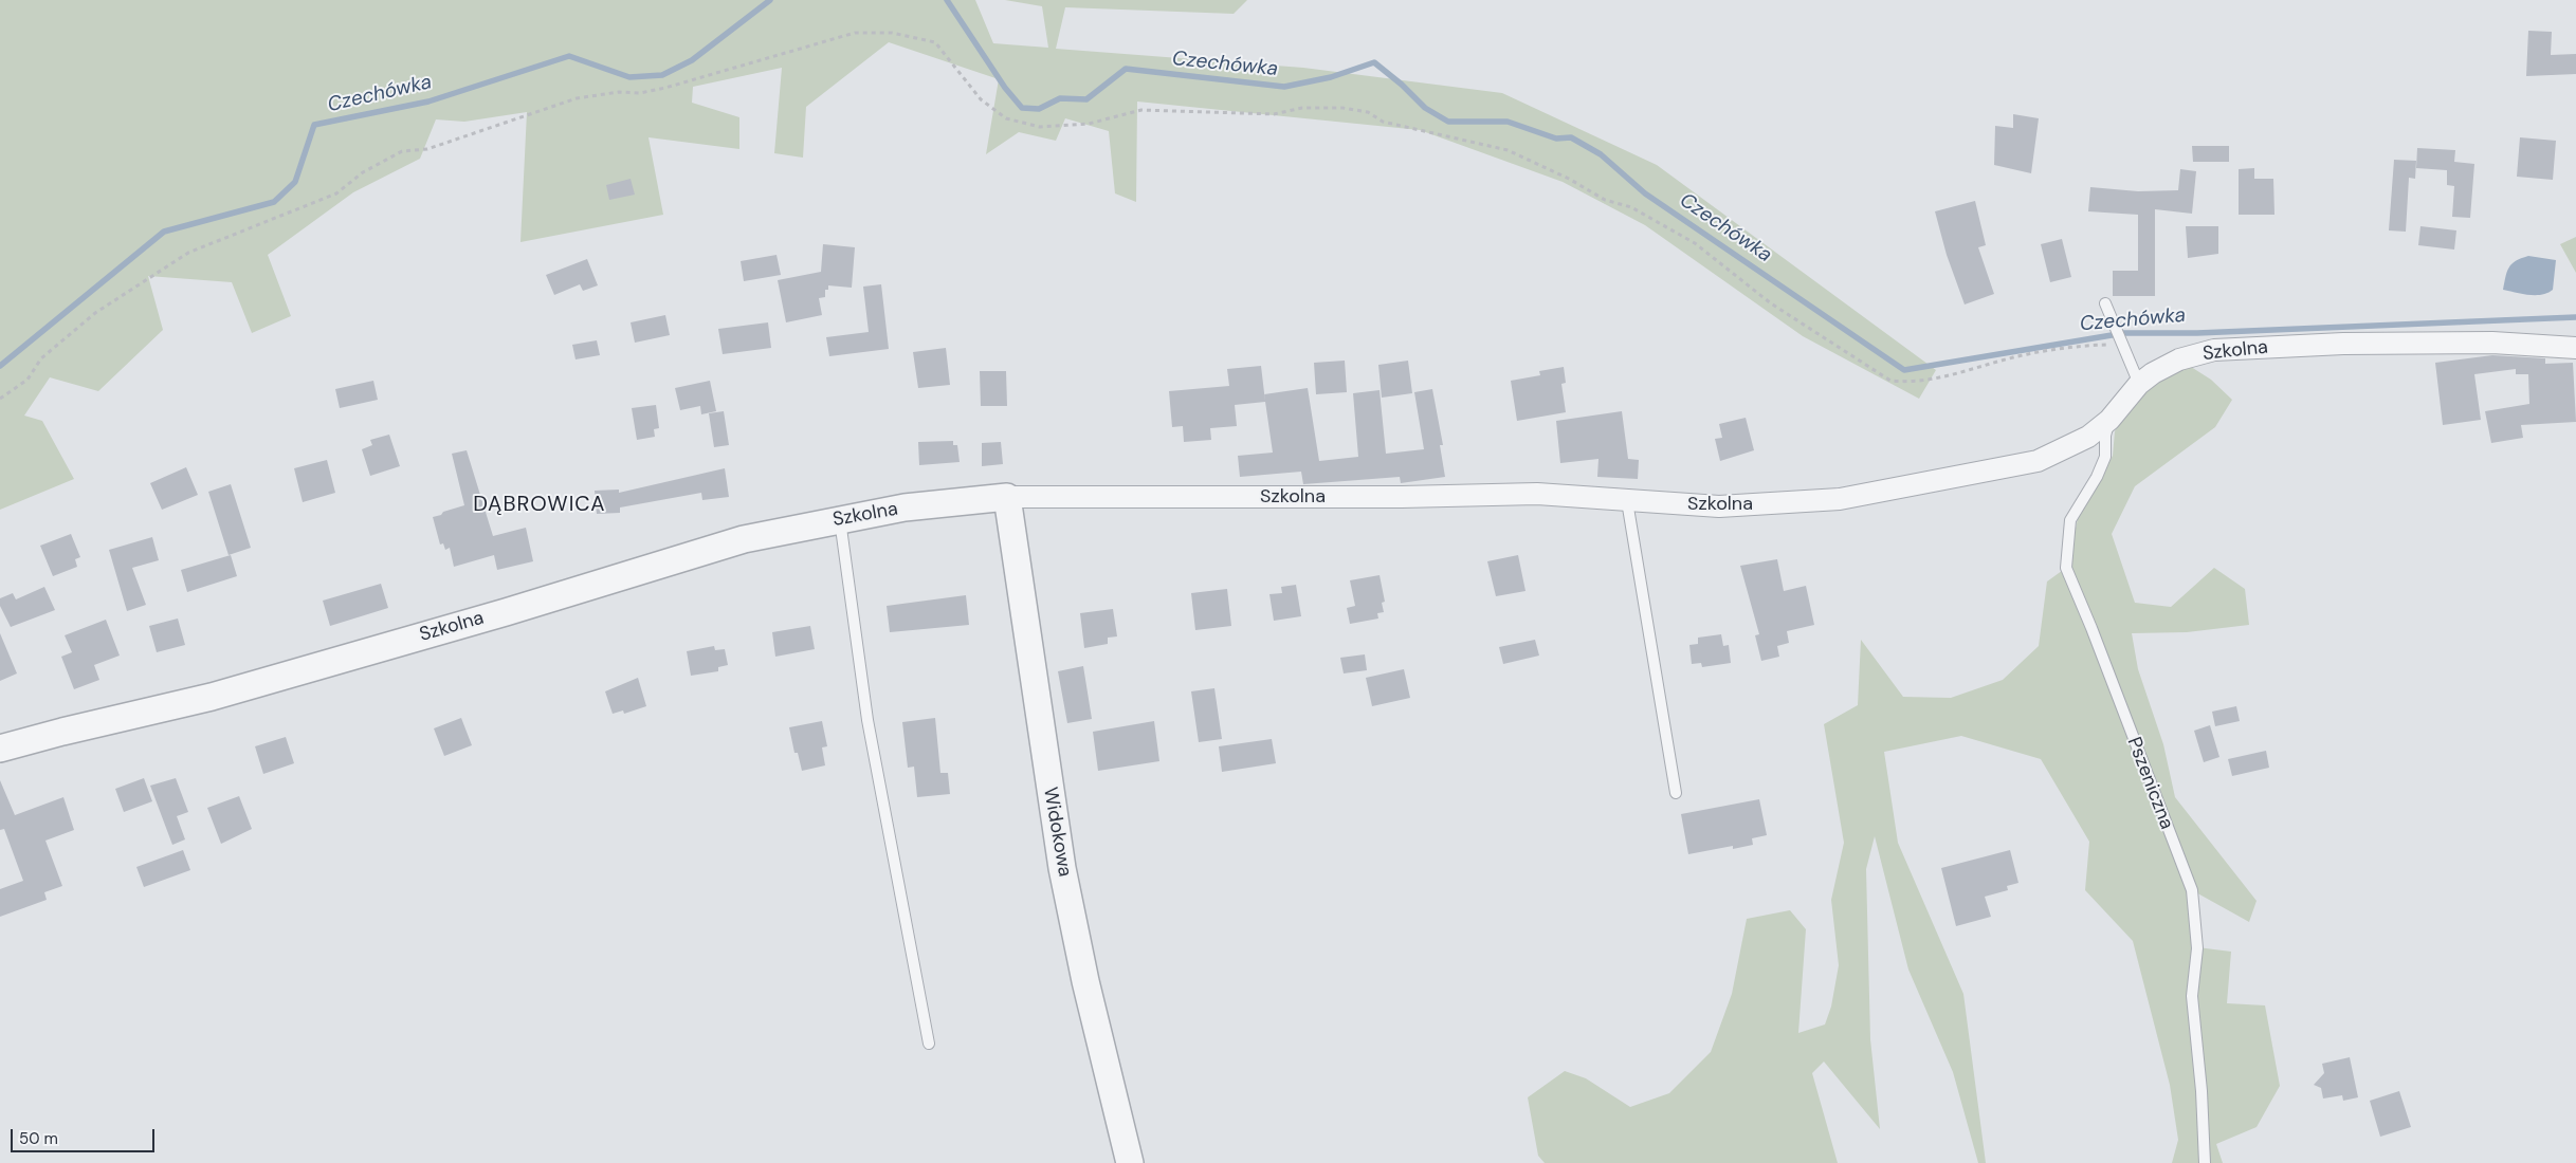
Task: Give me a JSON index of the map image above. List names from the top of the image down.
{
  "streets": {
    "street": ["Szkolna", "Widokowa"],
    "lane": ["Pszeniczna"]
  },
  "crossings": [
    ["Szkolna", "Pszeniczna"],
    ["Szkolna", "Widokowa"]
  ],
  "districts": ["DĄBROWICA"],
  "water": ["Czechówka"],
  "scale_bar": "50 m"
}
